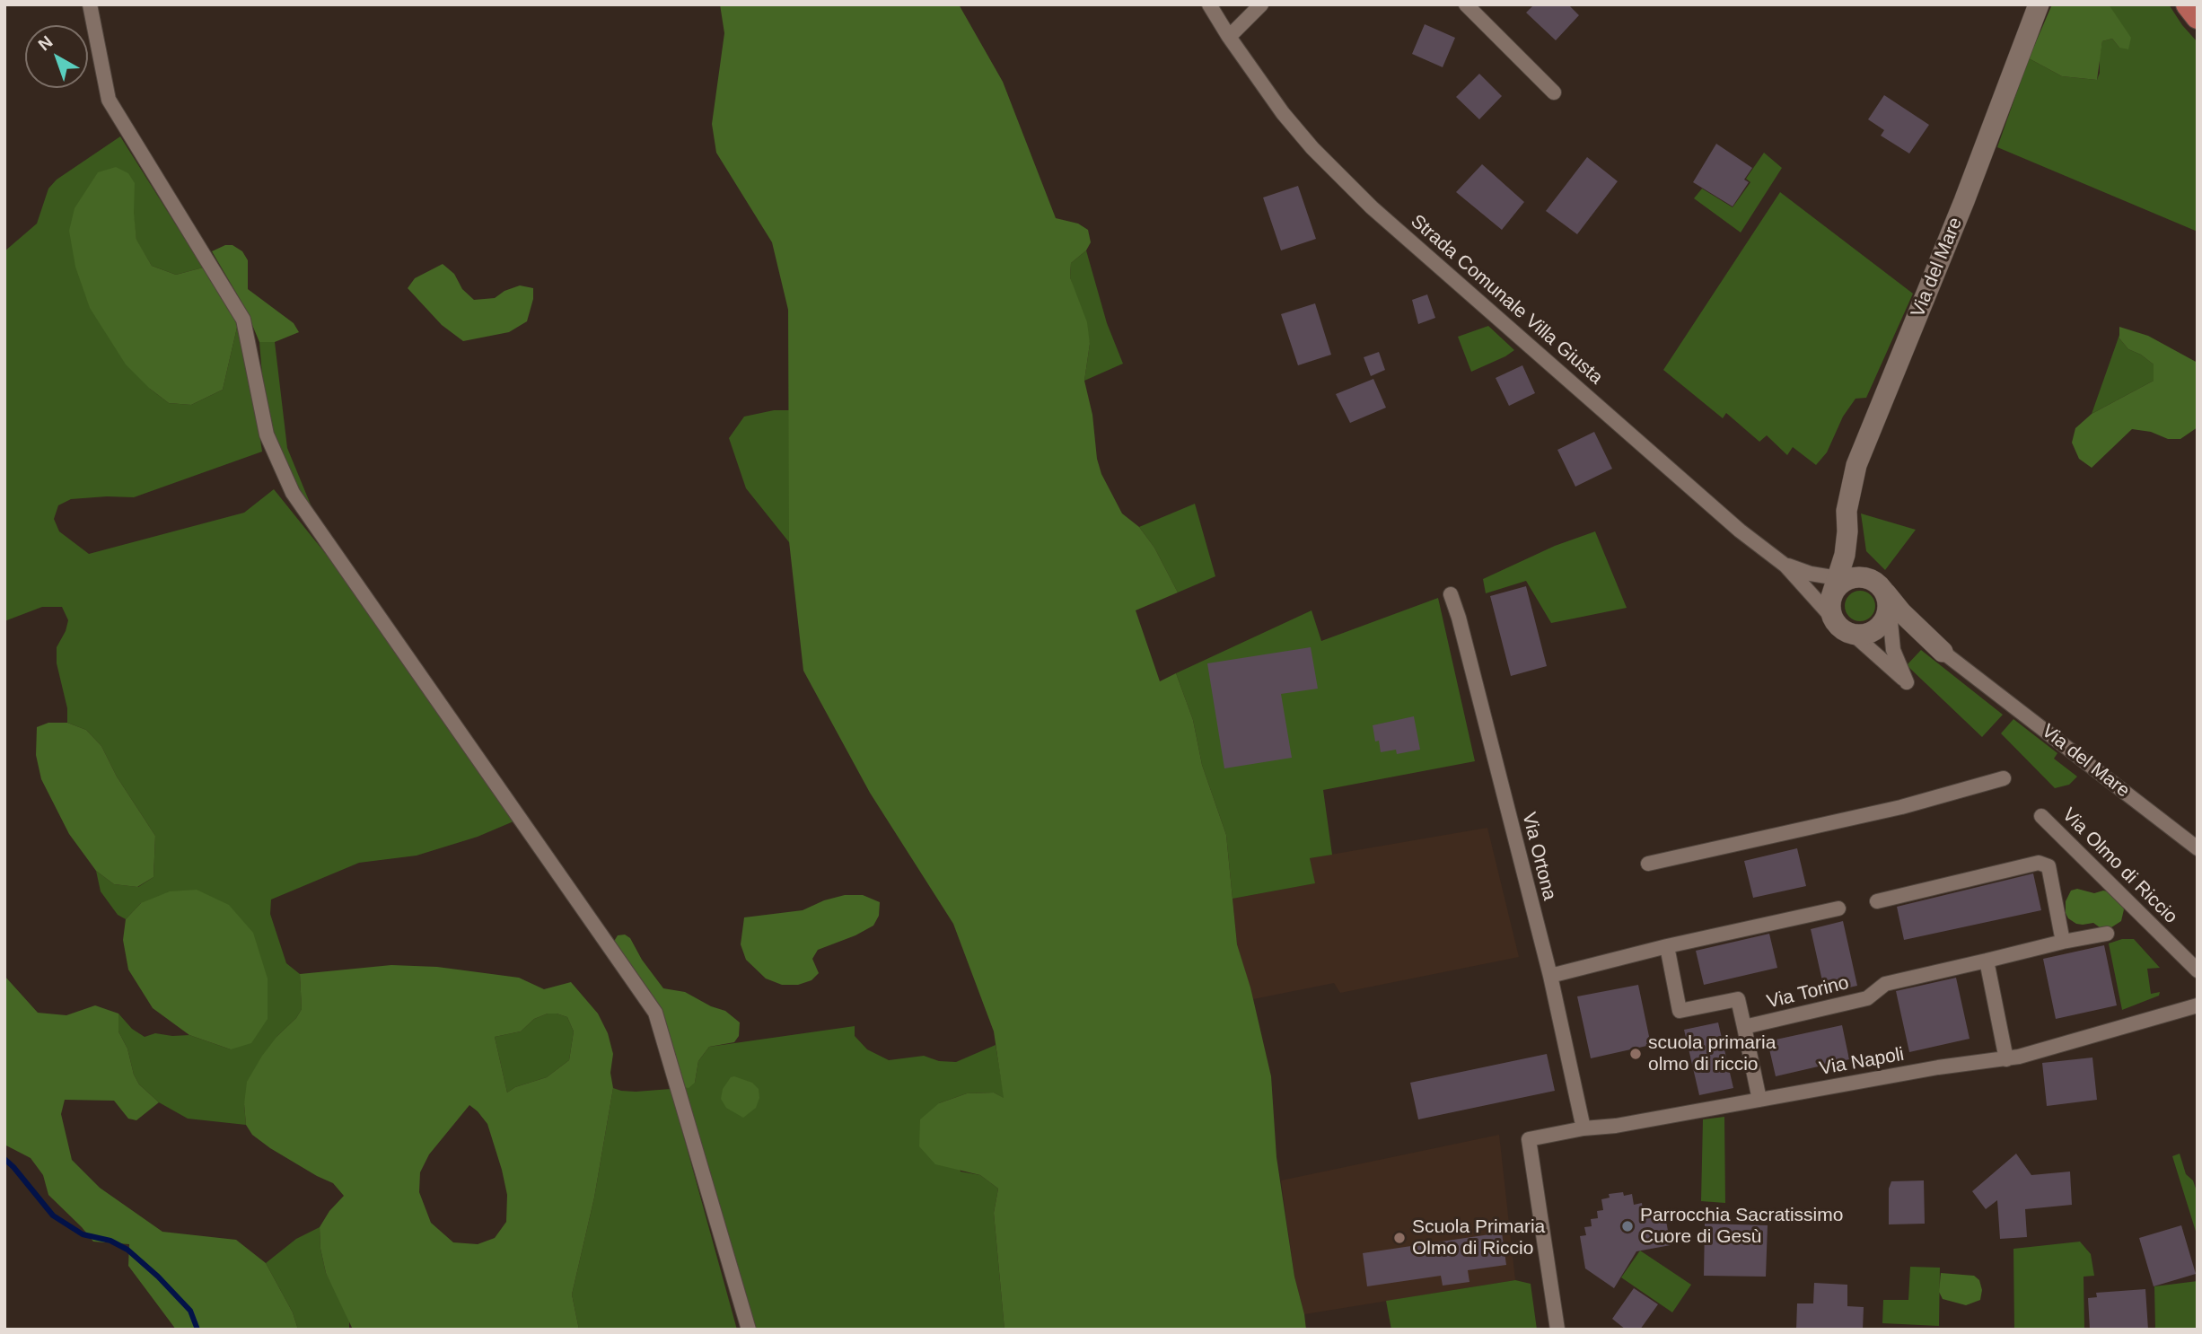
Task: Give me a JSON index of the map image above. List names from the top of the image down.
{
  "streets": {
    "street": [
      "Via del Mare",
      "Strada Comunale Villa Giusta",
      "Via Ortona",
      "Via Olmo di Riccio",
      "Via Torino",
      "Via Napoli"
    ]
  },
  "crossings": [
    ["Via Ortona", "Via Napoli"],
    ["Via Torino", "Via Napoli"]
  ],
  "places": ["scuola primaria olmo di riccio", "Parrocchia Sacratissimo Cuore di Gesù", "Scuola Primaria Olmo di Riccio"],
  "north": "top left"
}
